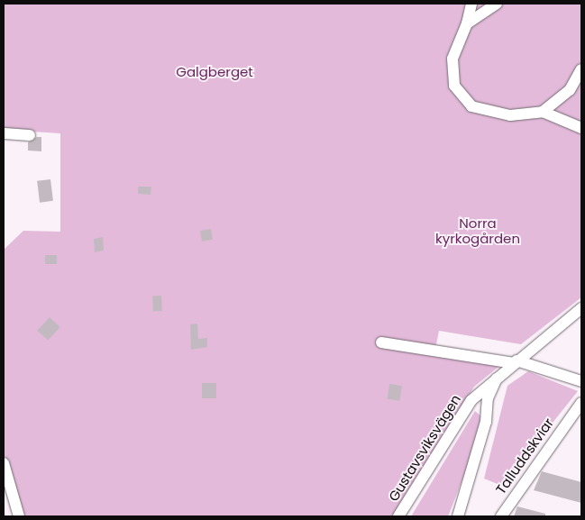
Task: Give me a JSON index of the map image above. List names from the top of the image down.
{
  "streets": {
    "street": ["Gustavsviksvägen", "Talluddskviar"]
  },
  "parks": ["Galgberget", "Norra kyrkogården"]
}
